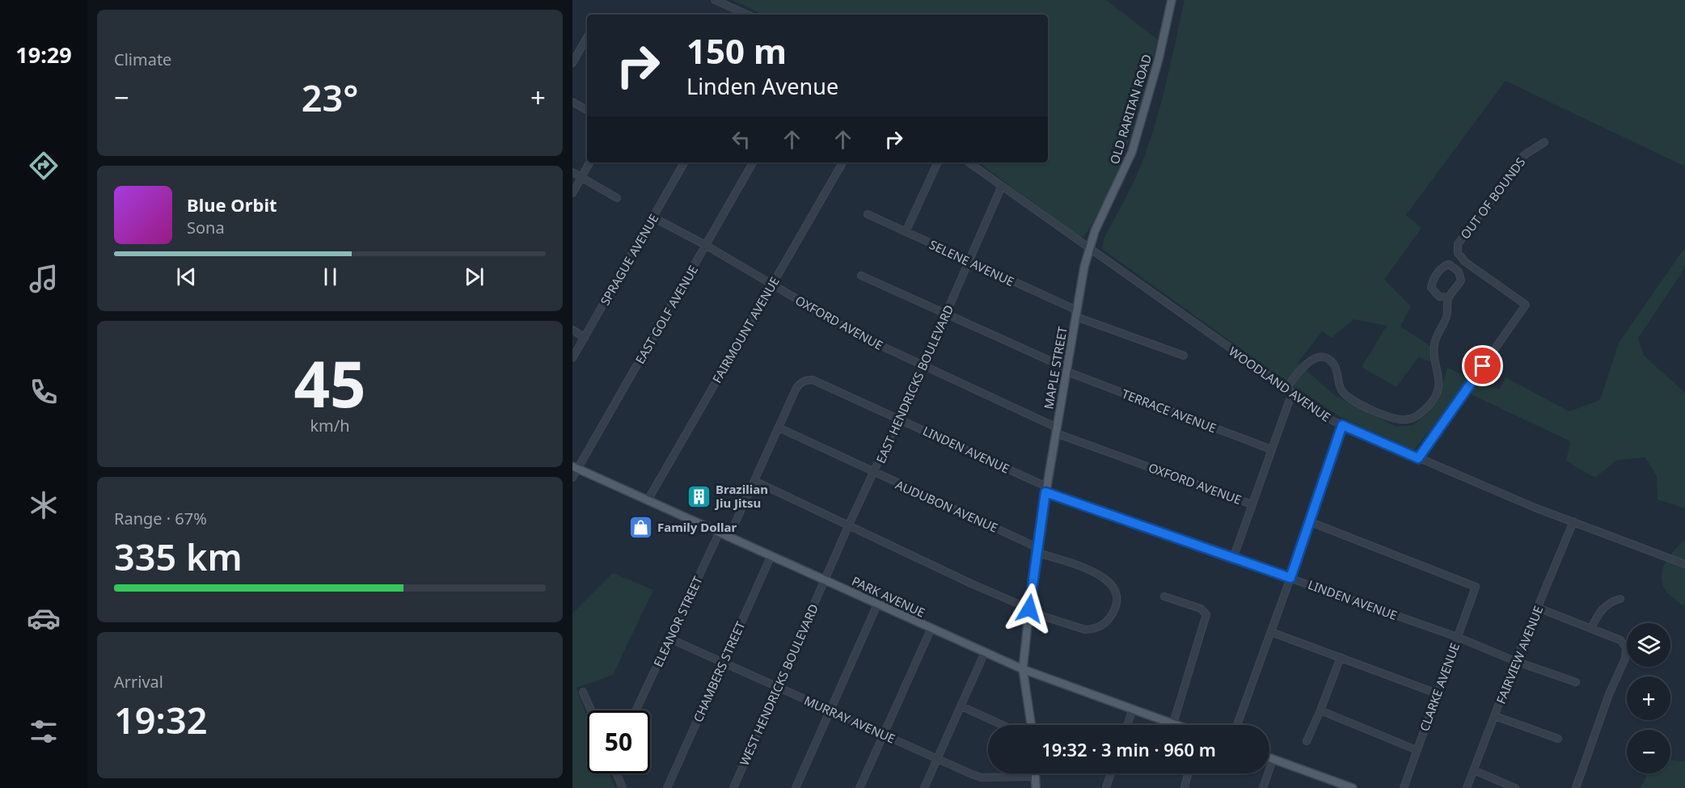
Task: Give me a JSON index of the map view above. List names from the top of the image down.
{
  "streets": {
    "main road": ["OLD RARITAN ROAD", "MAPLE STREET", "PARK AVENUE"],
    "street": [
      "OUT OF BOUNDS",
      "SPRAGUE AVENUE",
      "SELENE AVENUE",
      "EAST GOLF AVENUE",
      "OXFORD AVENUE",
      "FAIRMOUNT AVENUE",
      "EAST HENDRICKS BOULEVARD",
      "WOODLAND AVENUE",
      "TERRACE AVENUE",
      "LINDEN AVENUE",
      "AUDUBON AVENUE",
      "ELEANOR STREET",
      "FAIRVIEW AVENUE",
      "CHAMBERS STREET",
      "WEST HENDRICKS BOULEVARD",
      "CLARKE AVENUE",
      "MURRAY AVENUE"
    ]
  },
  "crossings": [
    ["OLD RARITAN ROAD", "MAPLE STREET"],
    ["OLD RARITAN ROAD", "WOODLAND AVENUE"],
    ["OUT OF BOUNDS", "WOODLAND AVENUE"],
    ["SPRAGUE AVENUE", "OXFORD AVENUE"],
    ["SELENE AVENUE", "MAPLE STREET"],
    ["SELENE AVENUE", "EAST HENDRICKS BOULEVARD"],
    ["EAST GOLF AVENUE", "OXFORD AVENUE"],
    ["EAST GOLF AVENUE", "PARK AVENUE"],
    ["OXFORD AVENUE", "FAIRMOUNT AVENUE"],
    ["OXFORD AVENUE", "MAPLE STREET"],
    ["OXFORD AVENUE", "EAST HENDRICKS BOULEVARD"],
    ["FAIRMOUNT AVENUE", "PARK AVENUE"],
    ["MAPLE STREET", "WOODLAND AVENUE"],
    ["MAPLE STREET", "TERRACE AVENUE"],
    ["MAPLE STREET", "LINDEN AVENUE"],
    ["MAPLE STREET", "AUDUBON AVENUE"],
    ["MAPLE STREET", "PARK AVENUE"],
    ["EAST HENDRICKS BOULEVARD", "WOODLAND AVENUE"],
    ["EAST HENDRICKS BOULEVARD", "TERRACE AVENUE"],
    ["EAST HENDRICKS BOULEVARD", "LINDEN AVENUE"],
    ["EAST HENDRICKS BOULEVARD", "AUDUBON AVENUE"],
    ["EAST HENDRICKS BOULEVARD", "PARK AVENUE"],
    ["EAST HENDRICKS BOULEVARD", "WEST HENDRICKS BOULEVARD"],
    ["WOODLAND AVENUE", "FAIRVIEW AVENUE"],
    ["LINDEN AVENUE", "AUDUBON AVENUE"],
    ["LINDEN AVENUE", "FAIRVIEW AVENUE"],
    ["LINDEN AVENUE", "CLARKE AVENUE"],
    ["PARK AVENUE", "ELEANOR STREET"],
    ["PARK AVENUE", "CHAMBERS STREET"],
    ["PARK AVENUE", "WEST HENDRICKS BOULEVARD"],
    ["ELEANOR STREET", "MURRAY AVENUE"],
    ["CHAMBERS STREET", "MURRAY AVENUE"],
    ["WEST HENDRICKS BOULEVARD", "MURRAY AVENUE"]
  ],
  "places": {
    "building": ["Brazilian Jiu Jitsu"],
    "shop": ["Family Dollar"]
  },
  "page": {
    "tabs": "19:29",
    "tile": [
      "Climate",
      ["45", "km/h"],
      ["Range · 67%", "335 km"],
      ["Arrival", "19:32"]
    ],
    "turn": ["150 m", "Linden Avenue"],
    "heat": ["−", "23°", "+"],
    "song": ["Blue Orbit", "Sona"],
    "map_buttons": ["+", "−"],
    "limit": "50",
    "trip": "19:32 · 3 min · 960 m"
  }
}
